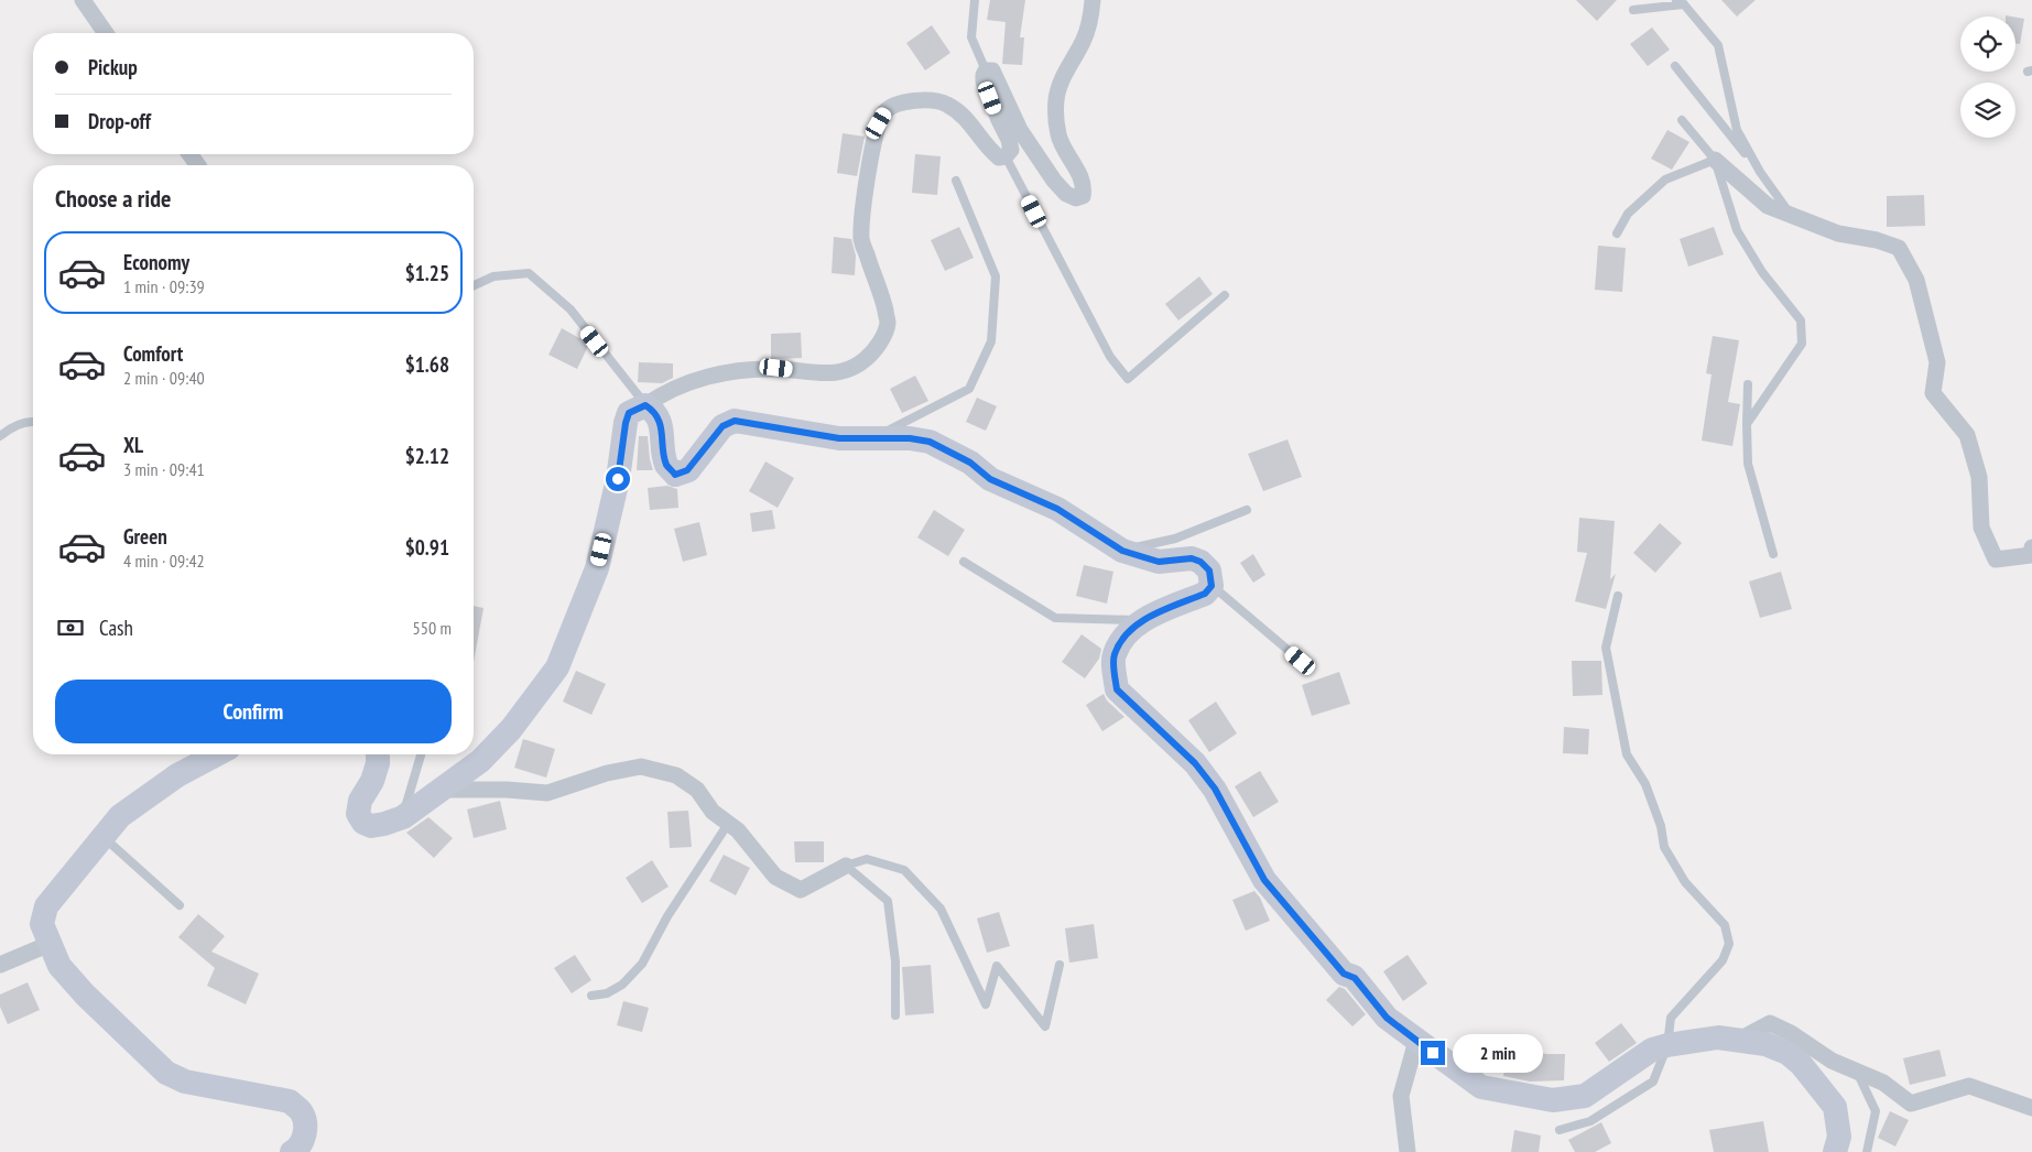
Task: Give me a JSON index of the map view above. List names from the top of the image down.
{
  "page": {
    "banner": ["Pickup", "Drop-off"],
    "heading": "Choose a ride",
    "list": [
      {
        "name": "Economy",
        "note": "1 min · 09:39",
        "value": "$1.25"
      },
      {
        "name": "Comfort",
        "note": "2 min · 09:40",
        "value": "$1.68"
      },
      {
        "name": "XL",
        "note": "3 min · 09:41",
        "value": "$2.12"
      },
      {
        "name": "Green",
        "note": "4 min · 09:42",
        "value": "$0.91"
      }
    ],
    "pay": ["Cash", "550 m"],
    "buttons": "Confirm",
    "bubble": "2 min"
  }
}
